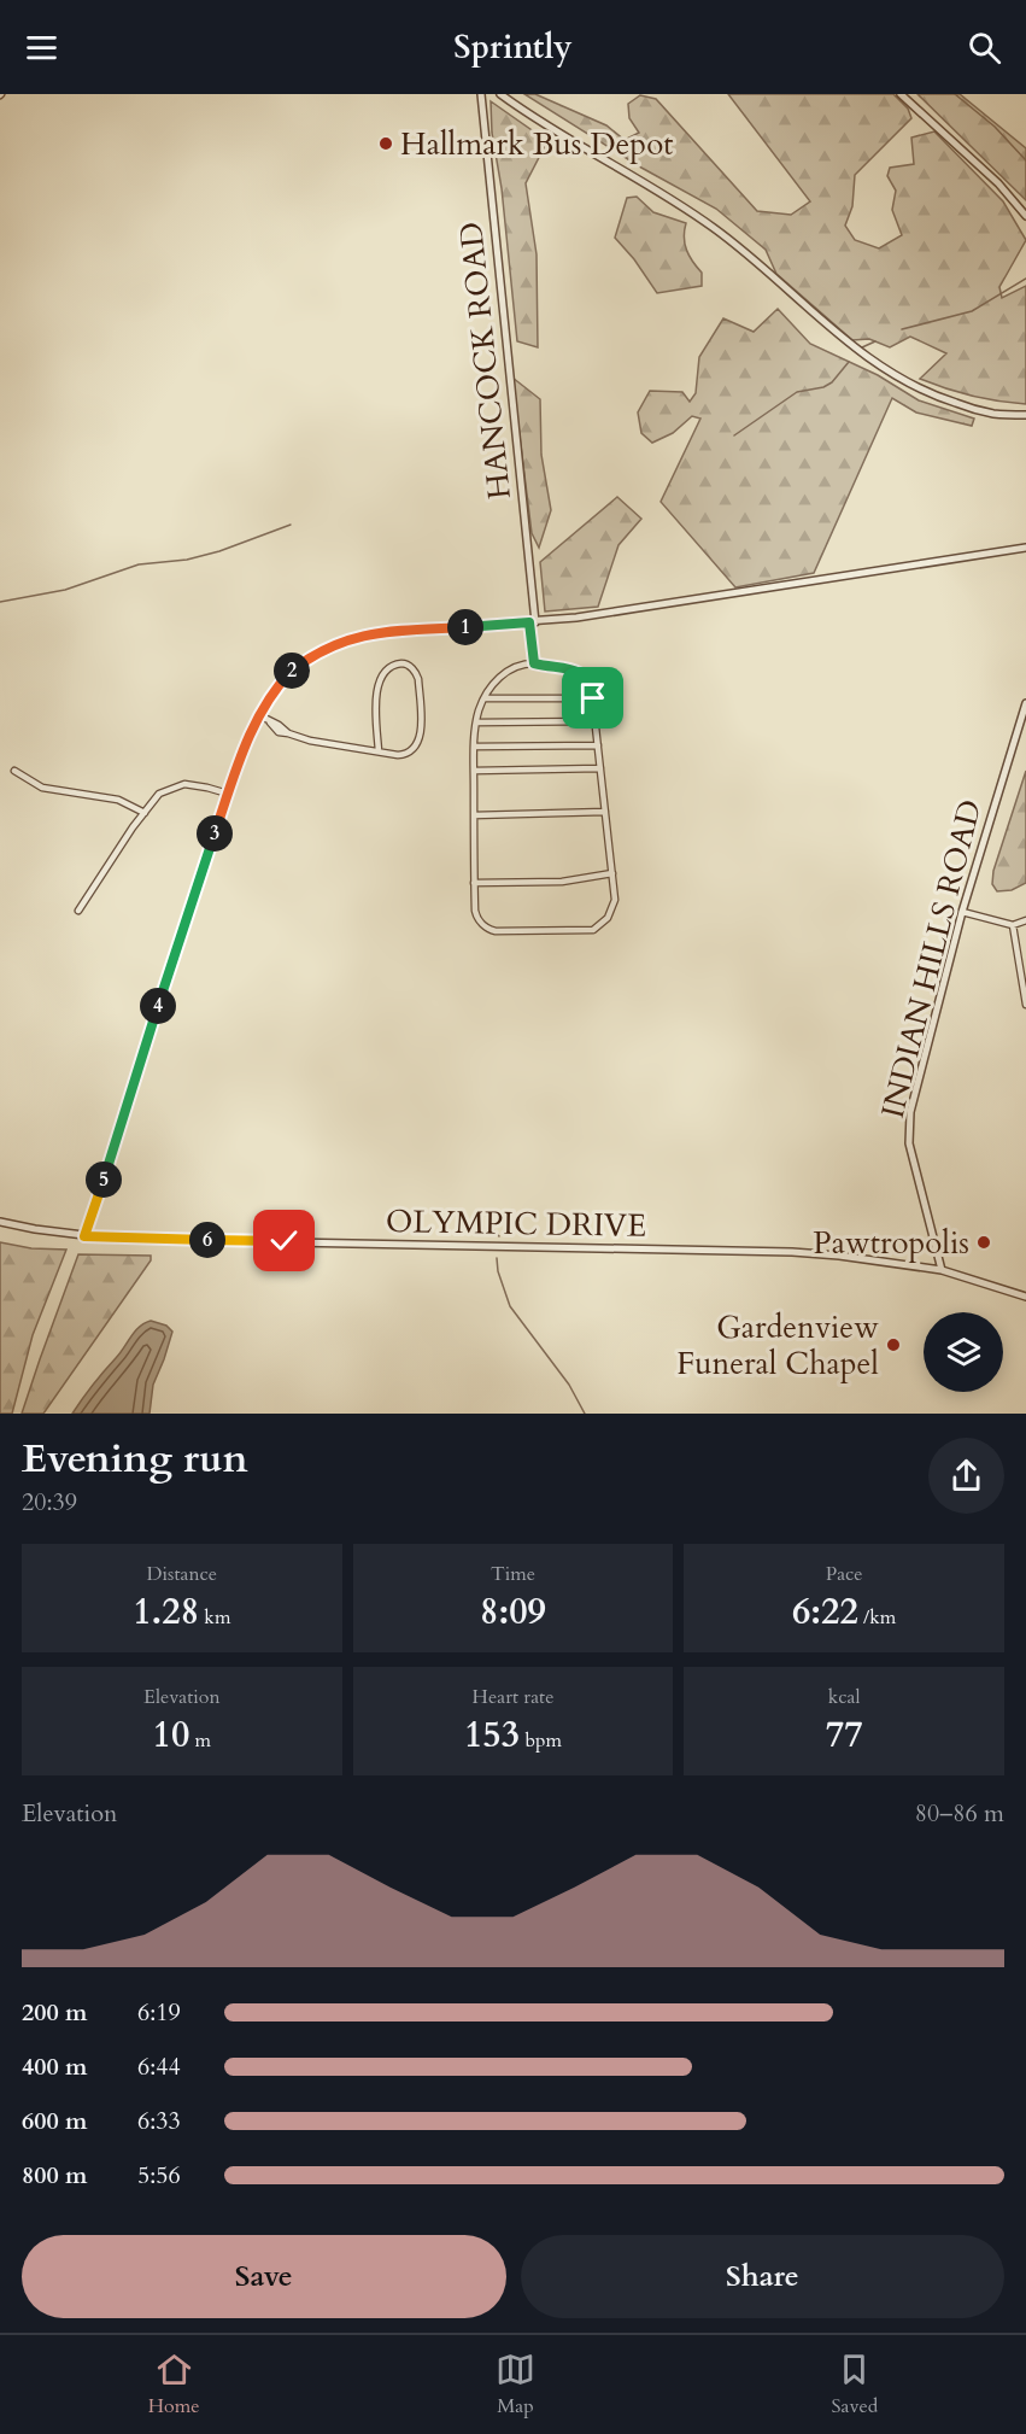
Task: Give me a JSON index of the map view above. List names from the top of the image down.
{
  "streets": {
    "street": ["HANCOCK ROAD", "INDIAN HILLS ROAD", "OLYMPIC DRIVE"]
  },
  "crossings": [
    ["INDIAN HILLS ROAD", "OLYMPIC DRIVE"]
  ],
  "places": ["Hallmark Bus Depot", "Pawtropolis", "Gardenview Funeral Chapel"],
  "page": {
    "header": "Sprintly",
    "pins": [
      "1",
      "2",
      "3",
      "4",
      "5",
      "6"
    ],
    "heading": ["Evening run", "20:39"],
    "stats": [
      ["Distance", "1.28 km"],
      ["Time", "8:09"],
      ["Pace", "6:22 /km"],
      ["Elevation", "10 m"],
      ["Heart rate", "153 bpm"],
      ["kcal", "77"]
    ],
    "chart": ["Elevation", "80–86 m"],
    "list": [
      {
        "name": "200 m",
        "note": "6:19"
      },
      {
        "name": "400 m",
        "note": "6:44"
      },
      {
        "name": "600 m",
        "note": "6:33"
      },
      {
        "name": "800 m",
        "note": "5:56"
      }
    ],
    "buttons": ["Save", "Share"],
    "tabs": ["Home", "Map", "Saved"]
  }
}
